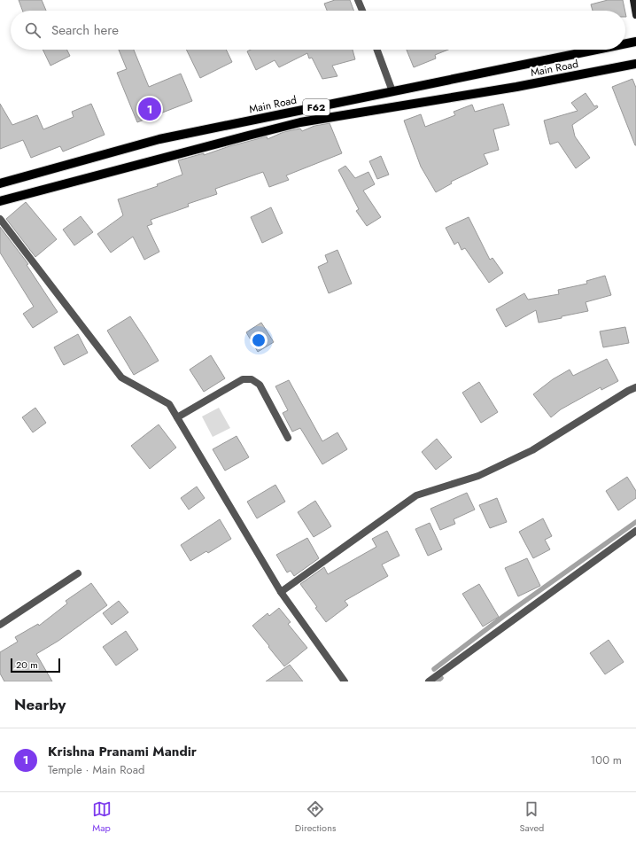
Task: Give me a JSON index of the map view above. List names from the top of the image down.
{
  "streets": {
    "main road": ["Main Road", "F62"]
  },
  "scale_bar": "20 m",
  "page": {
    "search": "Search here",
    "pins": "1",
    "scale": "20 m",
    "heading": "Nearby",
    "list": [
      {
        "mark": "1",
        "name": "Krishna Pranami Mandir",
        "note": "Temple · Main Road",
        "value": "100 m"
      }
    ],
    "nav": ["Map", "Directions", "Saved"]
  }
}
